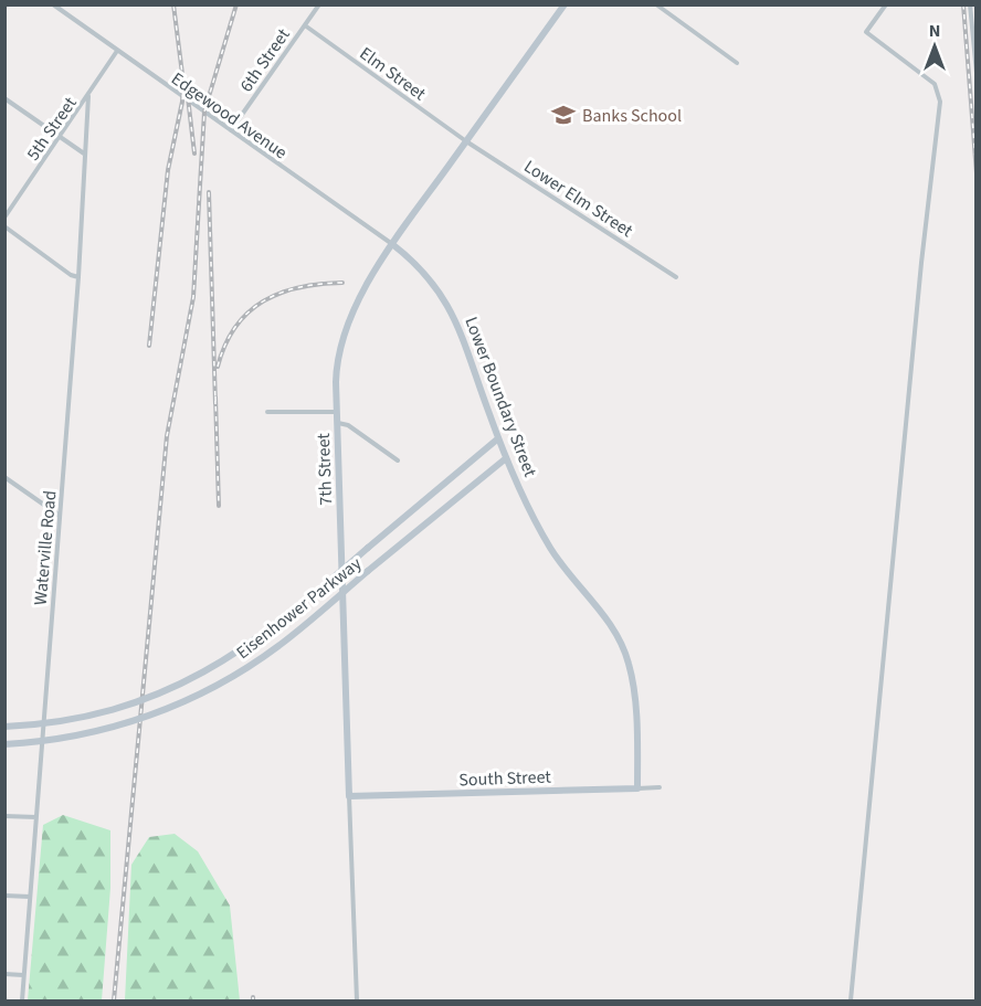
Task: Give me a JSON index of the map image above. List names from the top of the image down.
{
  "streets": {
    "street": [
      "6th Street",
      "Elm Street",
      "Edgewood Avenue",
      "5th Street",
      "Lower Elm Street",
      "Lower Boundary Street",
      "7th Street",
      "Waterville Road",
      "Eisenhower Parkway",
      "South Street"
    ]
  },
  "crossings": [
    ["6th Street", "Elm Street"],
    ["6th Street", "Edgewood Avenue"],
    ["Elm Street", "Lower Elm Street"],
    ["Elm Street", "7th Street"],
    ["Edgewood Avenue", "5th Street"],
    ["Edgewood Avenue", "Lower Boundary Street"],
    ["Edgewood Avenue", "7th Street"],
    ["5th Street", "Waterville Road"],
    ["Lower Elm Street", "7th Street"],
    ["Lower Boundary Street", "7th Street"],
    ["Lower Boundary Street", "Eisenhower Parkway"],
    ["Lower Boundary Street", "South Street"],
    ["7th Street", "South Street"]
  ],
  "places": {
    "school or university": ["Banks School"]
  },
  "north": "top"
}
